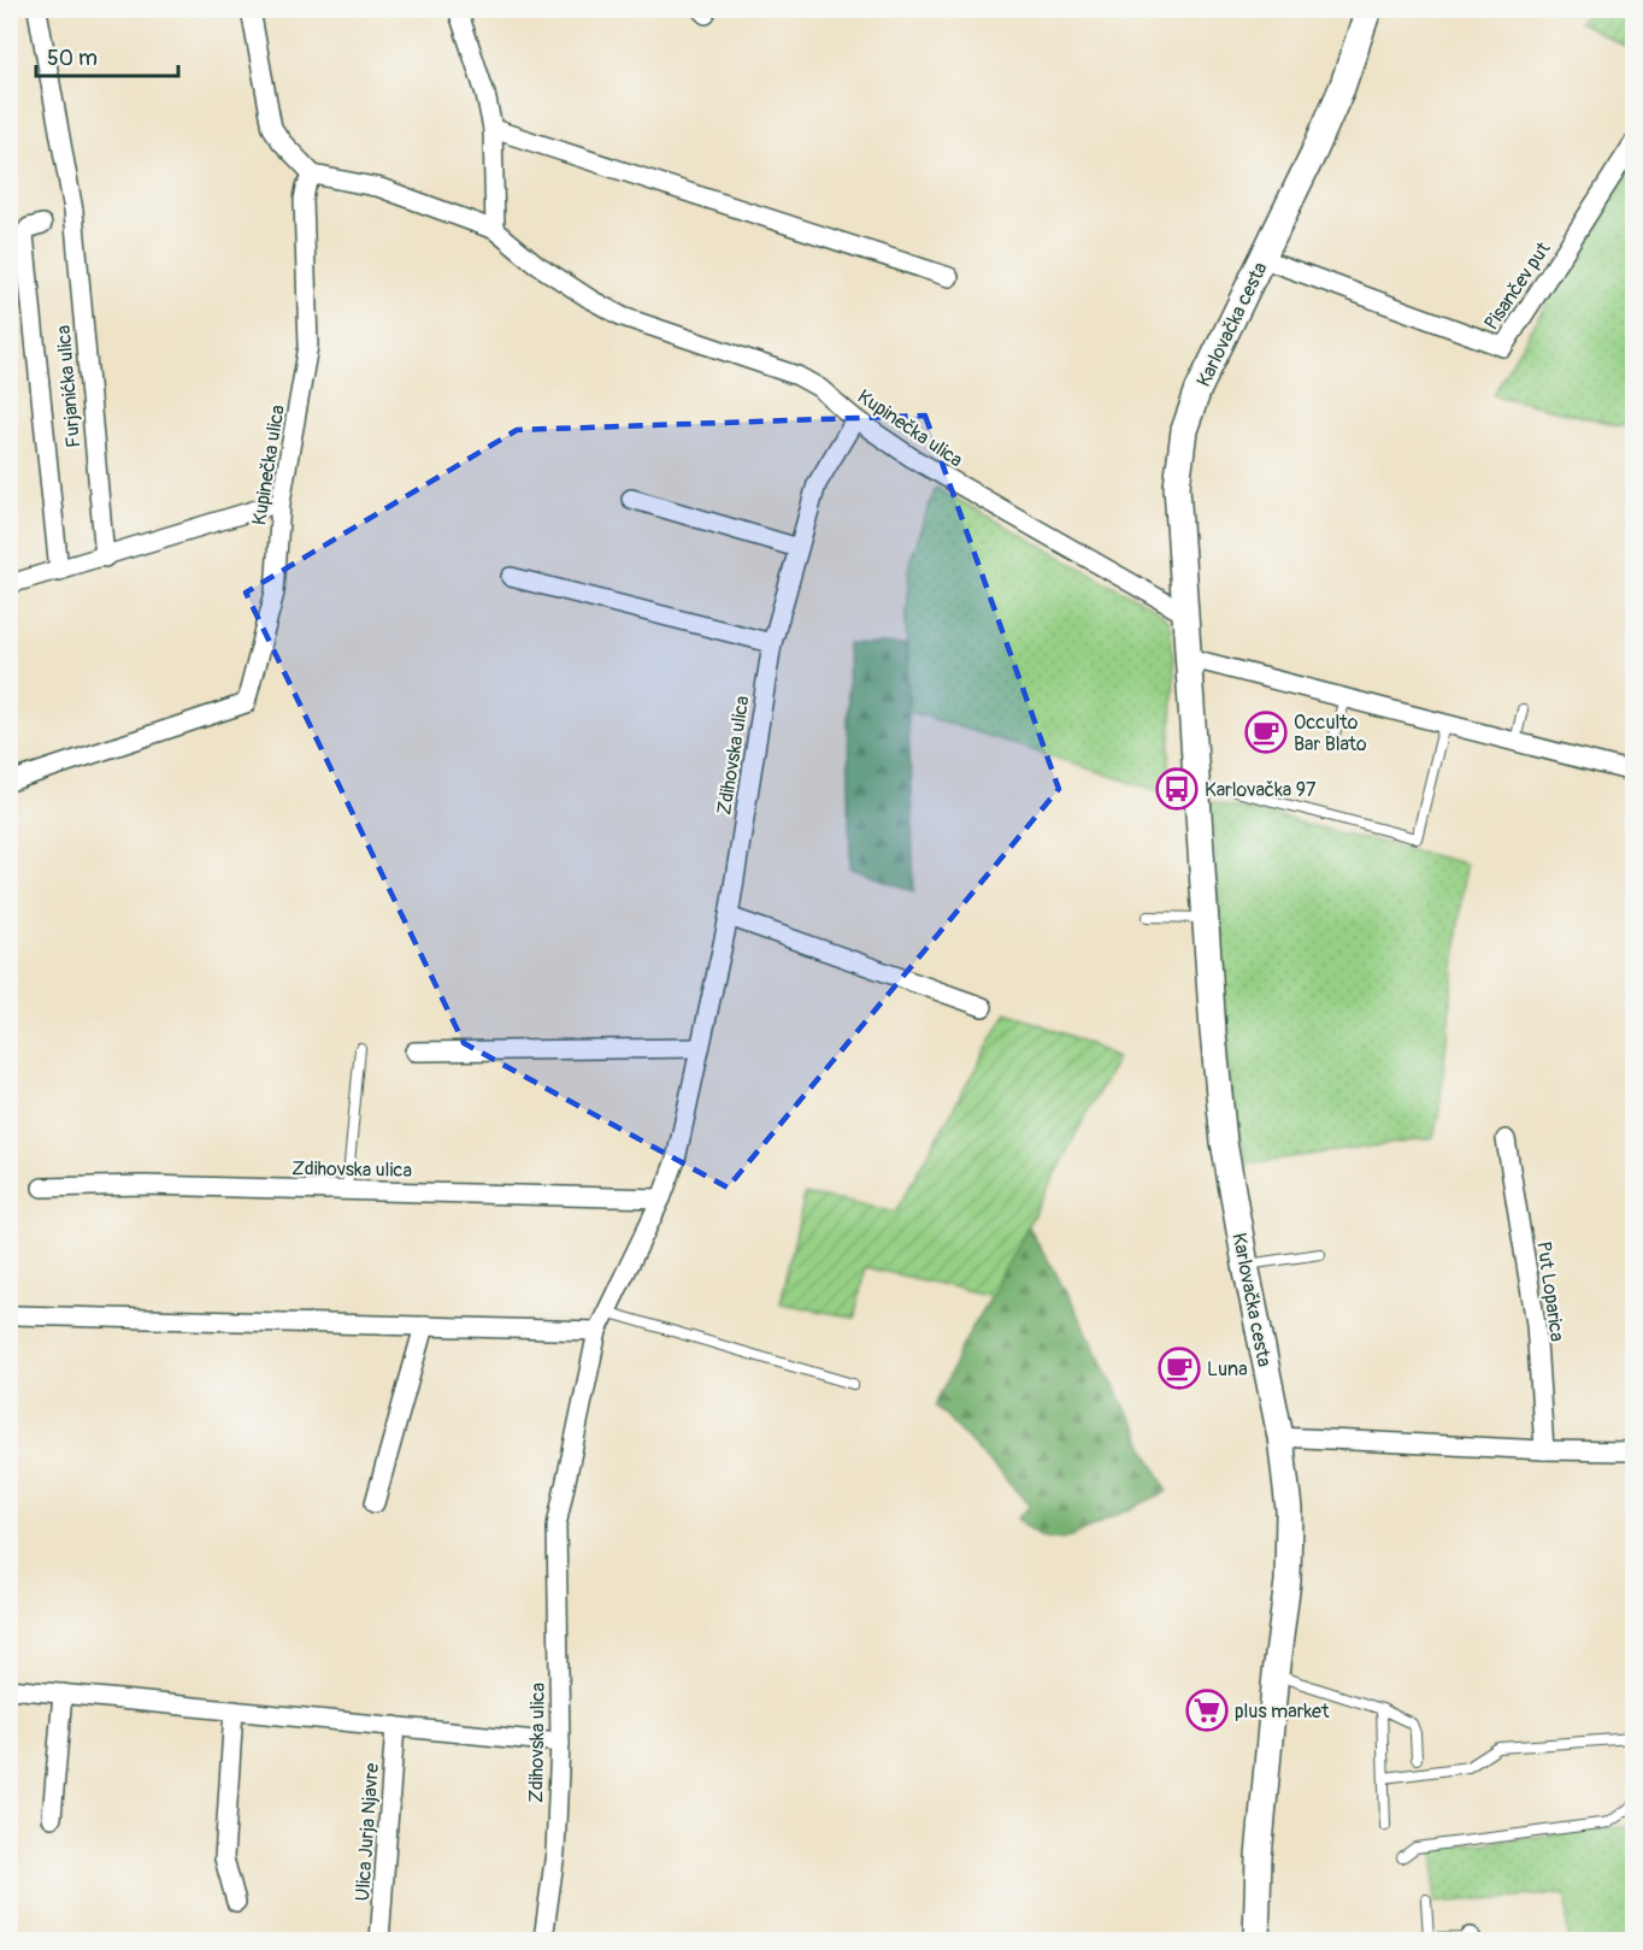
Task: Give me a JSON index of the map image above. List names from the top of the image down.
{
  "streets": {
    "street": [
      "Pisančev put",
      "Karlovačka cesta",
      "Furjanićka ulica",
      "Kupinečka ulica",
      "Zdihovska ulica",
      "Put Loparica",
      "Ulica Jurja Njavre"
    ]
  },
  "crossings": [
    ["Pisančev put", "Karlovačka cesta"],
    ["Karlovačka cesta", "Kupinečka ulica"],
    ["Kupinečka ulica", "Zdihovska ulica"]
  ],
  "places": {
    "cafe": ["Occulto Bar Blato", "Luna"],
    "bus stop": ["Karlovačka 97"],
    "supermarket": ["plus market"]
  },
  "scale_bar": "50 m"
}
